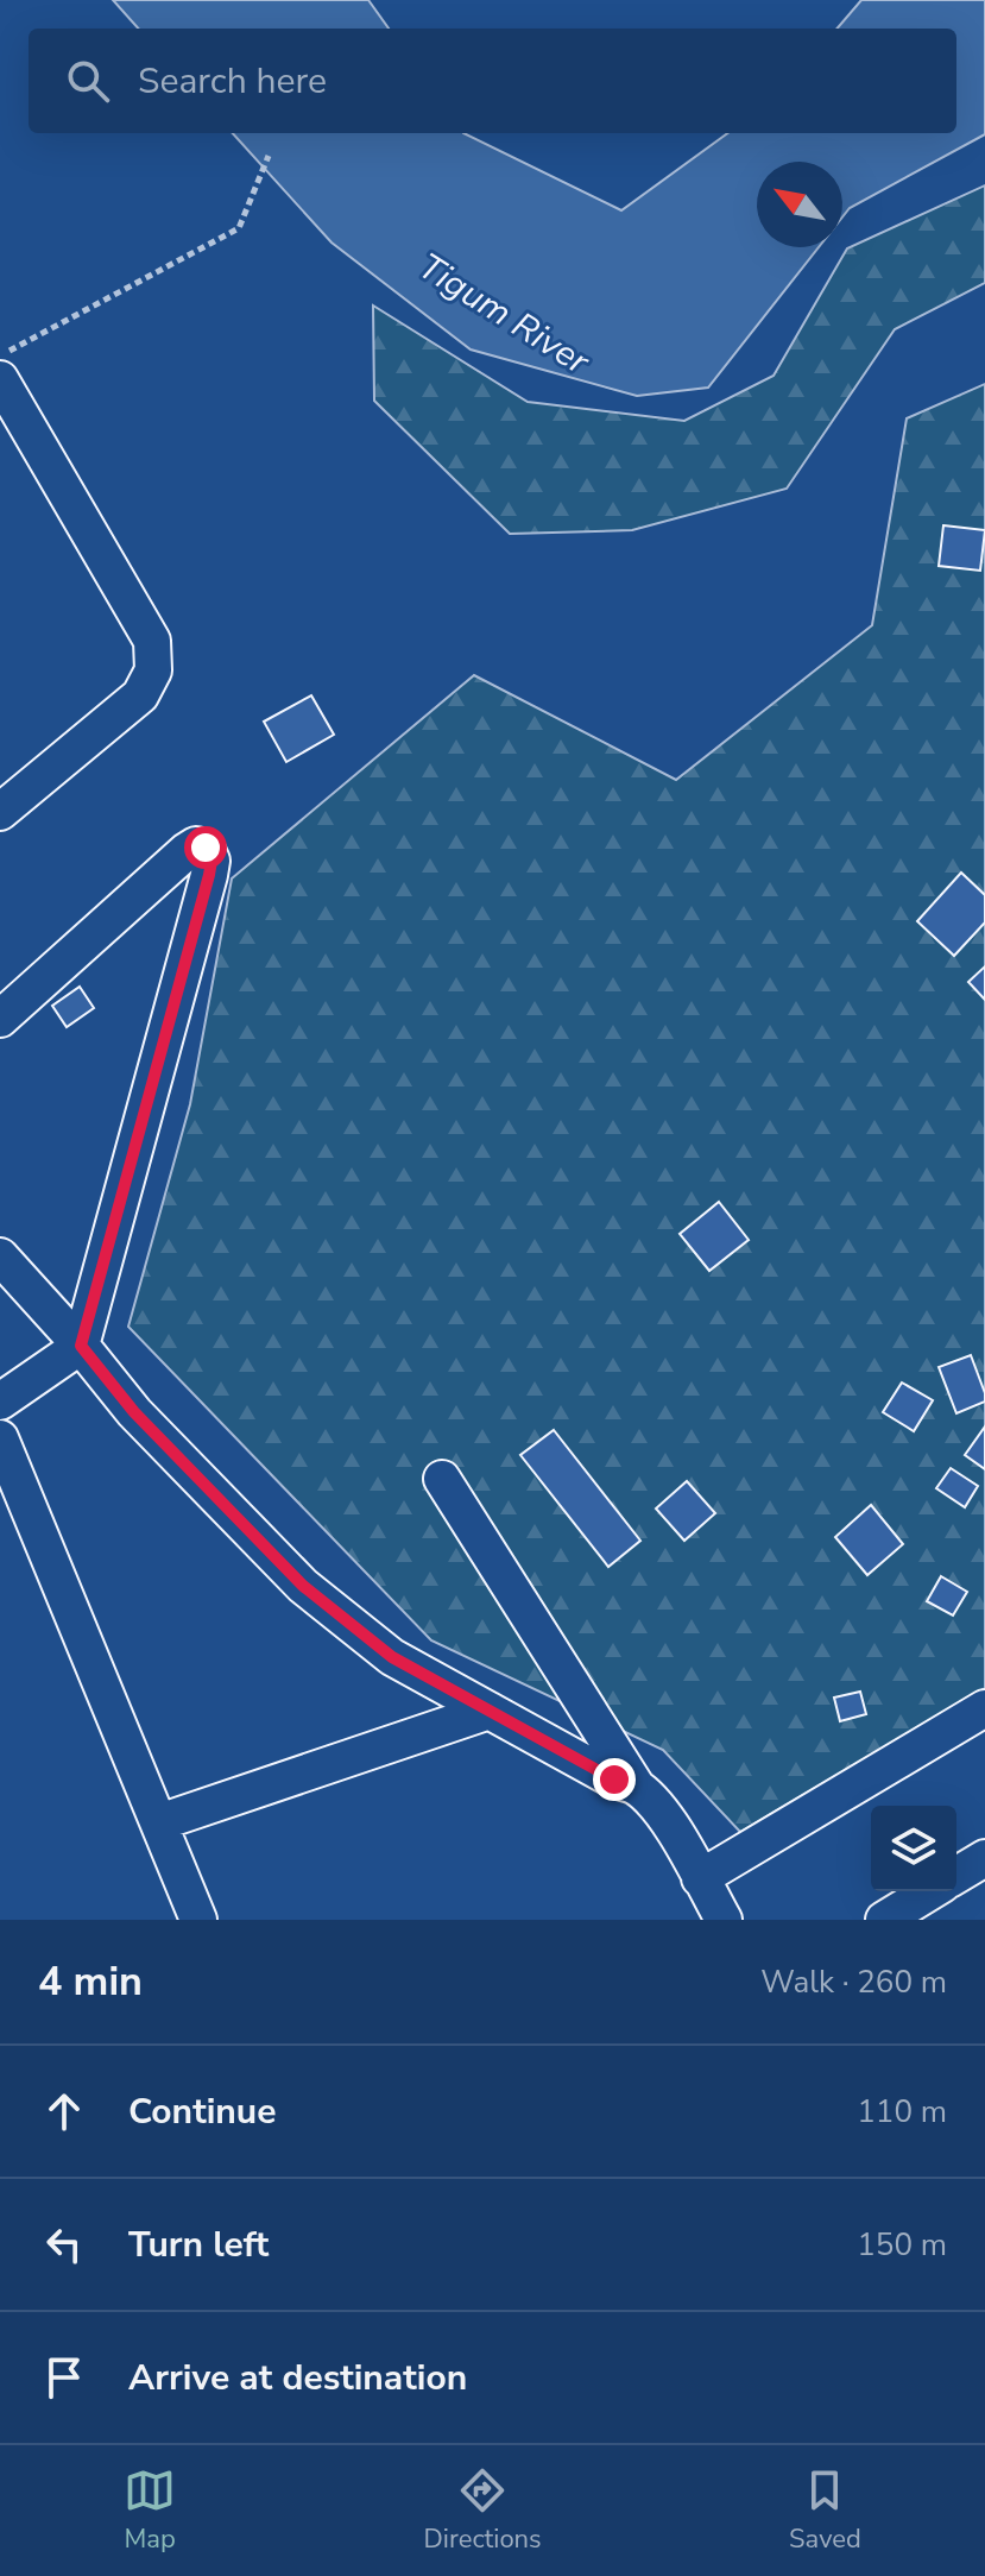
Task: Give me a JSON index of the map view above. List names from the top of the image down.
{
  "water": ["Tigum River"],
  "north": "top left",
  "page": {
    "search": "Search here",
    "heading": ["4 min", "Walk · 260 m"],
    "list": [
      ["Continue", "110 m"],
      ["Turn left", "150 m"],
      "Arrive at destination"
    ],
    "nav": ["Map", "Directions", "Saved"]
  }
}
